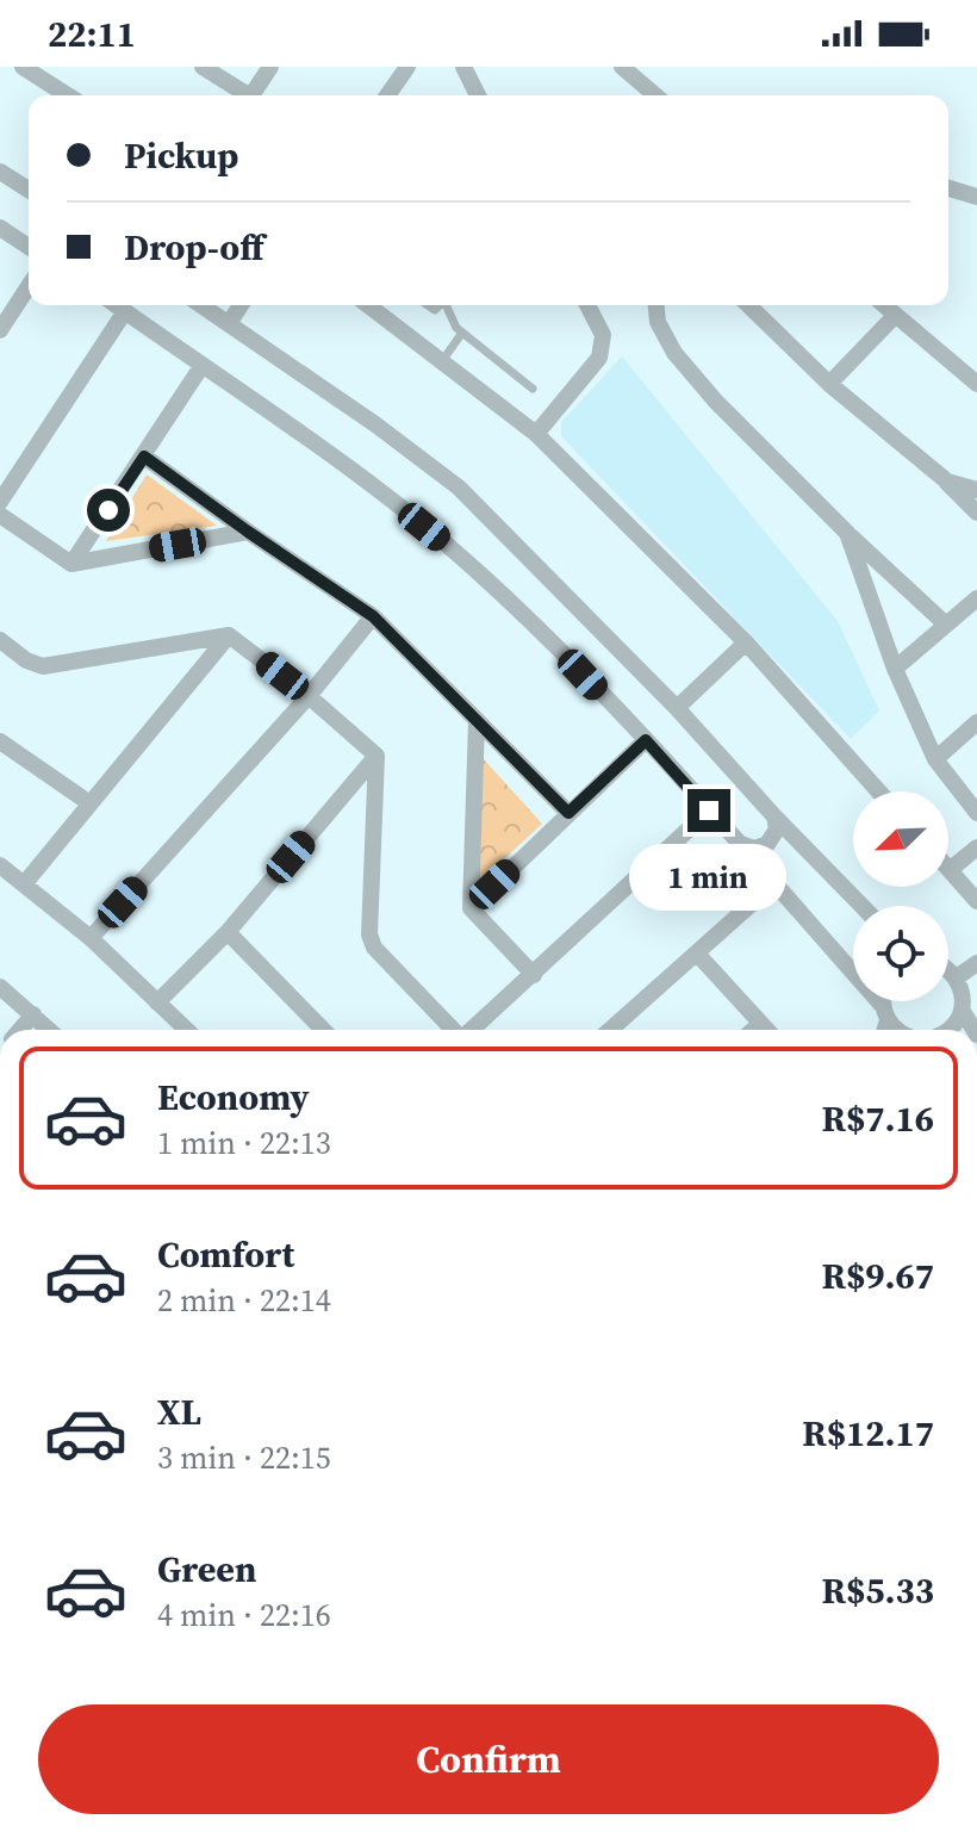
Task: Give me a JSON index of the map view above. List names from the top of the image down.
{
  "north": "bottom left",
  "page": {
    "status": "22:11",
    "banner": ["Pickup", "Drop-off"],
    "bubble": "1 min",
    "list": [
      {
        "name": "Economy",
        "note": "1 min · 22:13",
        "value": "R$7.16"
      },
      {
        "name": "Comfort",
        "note": "2 min · 22:14",
        "value": "R$9.67"
      },
      {
        "name": "XL",
        "note": "3 min · 22:15",
        "value": "R$12.17"
      },
      {
        "name": "Green",
        "note": "4 min · 22:16",
        "value": "R$5.33"
      }
    ],
    "buttons": "Confirm"
  }
}
